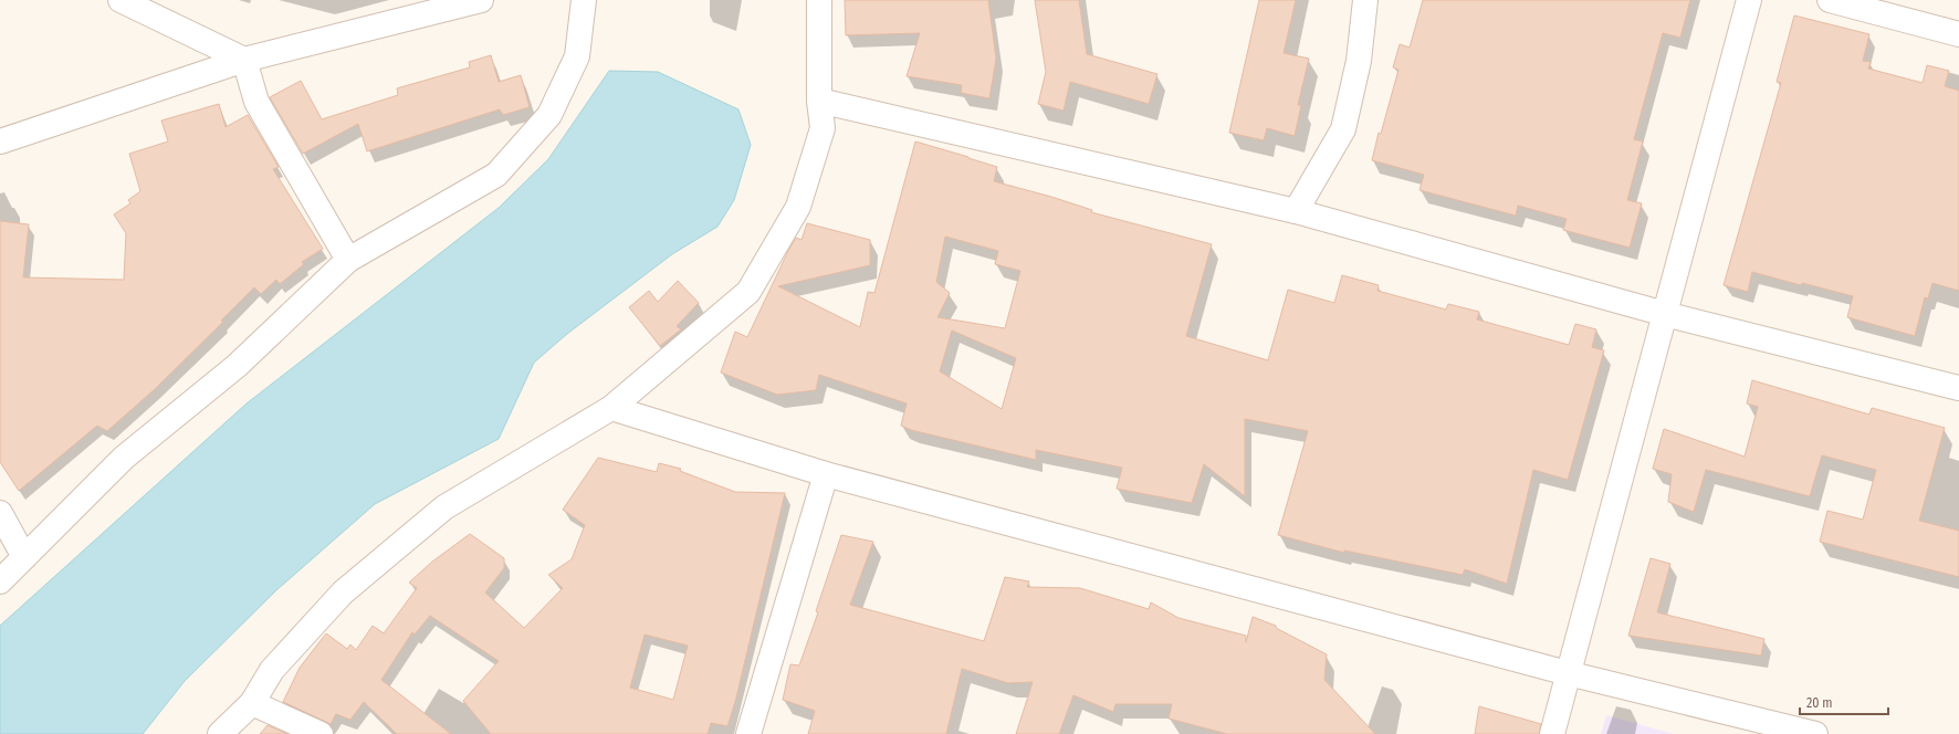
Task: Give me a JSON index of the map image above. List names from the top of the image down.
{
  "scale_bar": "20 m"
}
